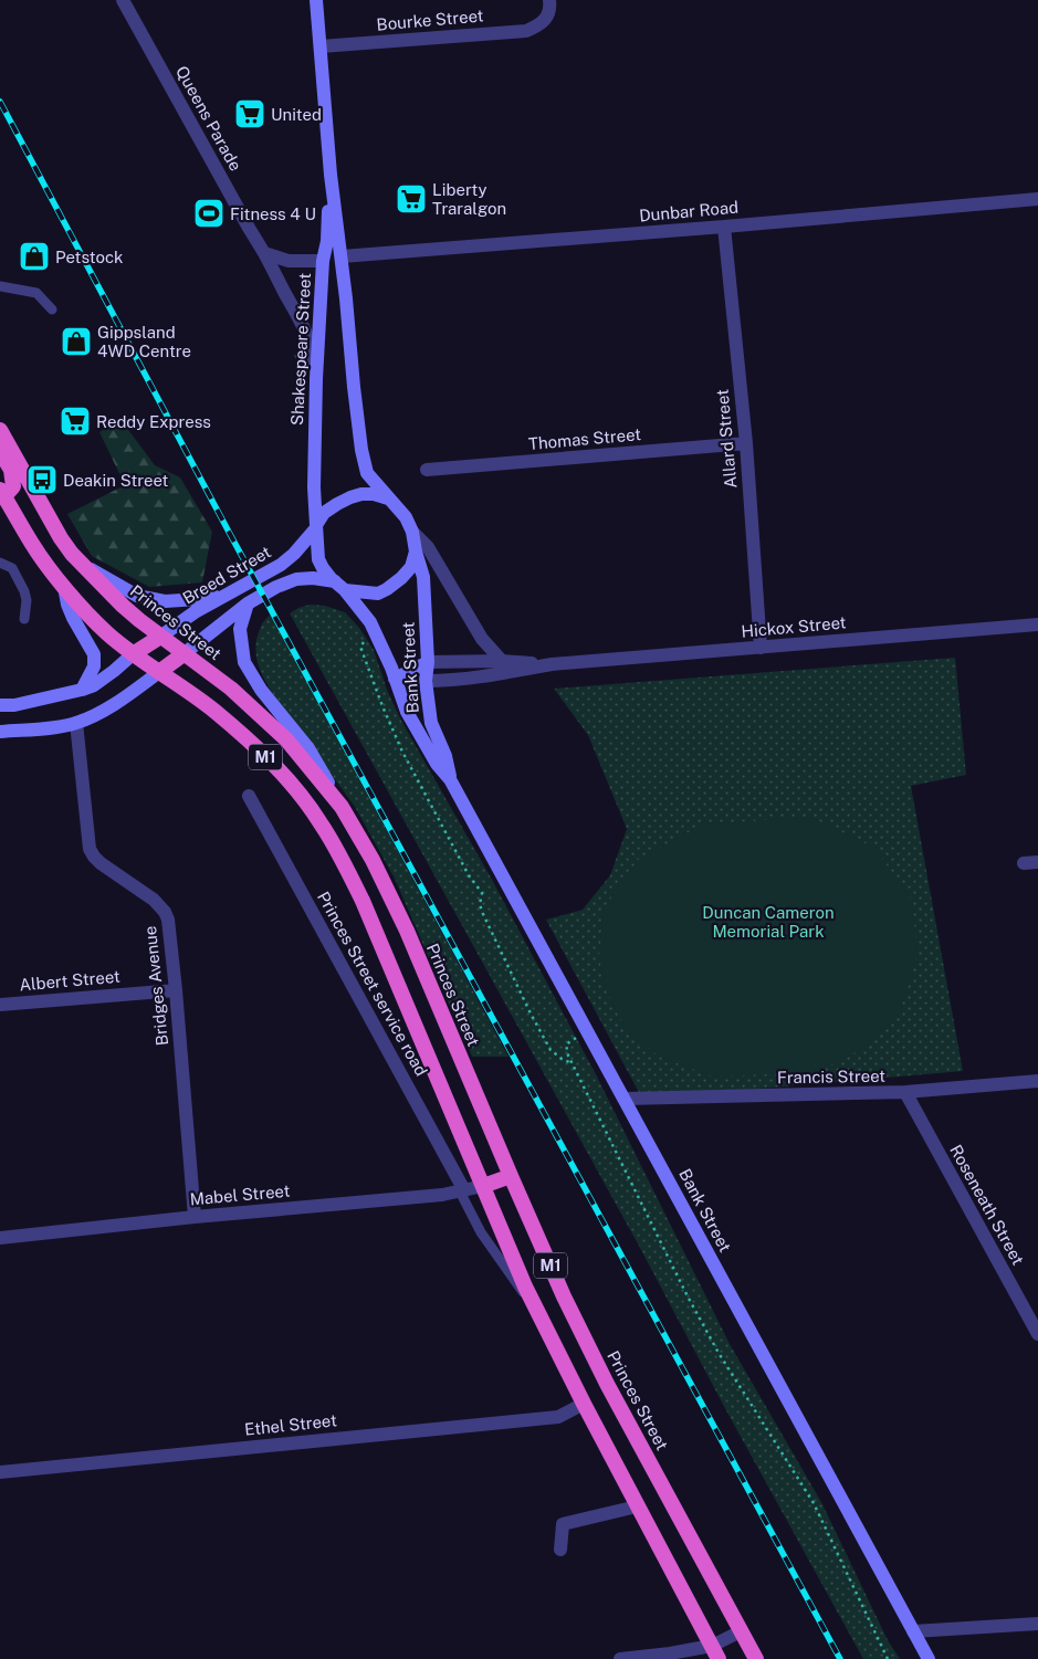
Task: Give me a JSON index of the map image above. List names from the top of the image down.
{
  "streets": {
    "highway": ["Breed Street", "Princes Street", "M1"],
    "main road": ["Shakespeare Street", "Hickox Street", "Bank Street"],
    "street": [
      "Bourke Street",
      "Queens Parade",
      "Dunbar Road",
      "Thomas Street",
      "Allard Street",
      "Albert Street",
      "Princes Street service road",
      "Bridges Avenue",
      "Francis Street",
      "Mabel Street",
      "Roseneath Street",
      "Ethel Street"
    ]
  },
  "crossings": [
    ["Bourke Street", "Shakespeare Street"],
    ["Queens Parade", "Shakespeare Street"],
    ["Dunbar Road", "Shakespeare Street"],
    ["Dunbar Road", "Allard Street"],
    ["Shakespeare Street", "Breed Street"],
    ["Shakespeare Street", "Bank Street"],
    ["Thomas Street", "Allard Street"],
    ["Allard Street", "Hickox Street"],
    ["Breed Street", "Princes Street"],
    ["Breed Street", "Bank Street"],
    ["Breed Street", "M1"],
    ["Hickox Street", "Bank Street"],
    ["Bank Street", "Francis Street"],
    ["M1", "Princes Street service road"],
    ["M1", "Mabel Street"],
    ["M1", "Ethel Street"],
    ["Albert Street", "Bridges Avenue"],
    ["Princes Street service road", "Mabel Street"],
    ["Bridges Avenue", "Mabel Street"],
    ["Francis Street", "Roseneath Street"]
  ],
  "parks": ["Duncan Cameron Memorial Park"],
  "places": {
    "supermarket": ["United", "Liberty Traralgon", "Reddy Express"],
    "sports": ["Fitness 4 U"],
    "shop": ["Petstock", "Gippsland 4WD Centre"],
    "bus stop": ["Deakin Street"]
  }
}
